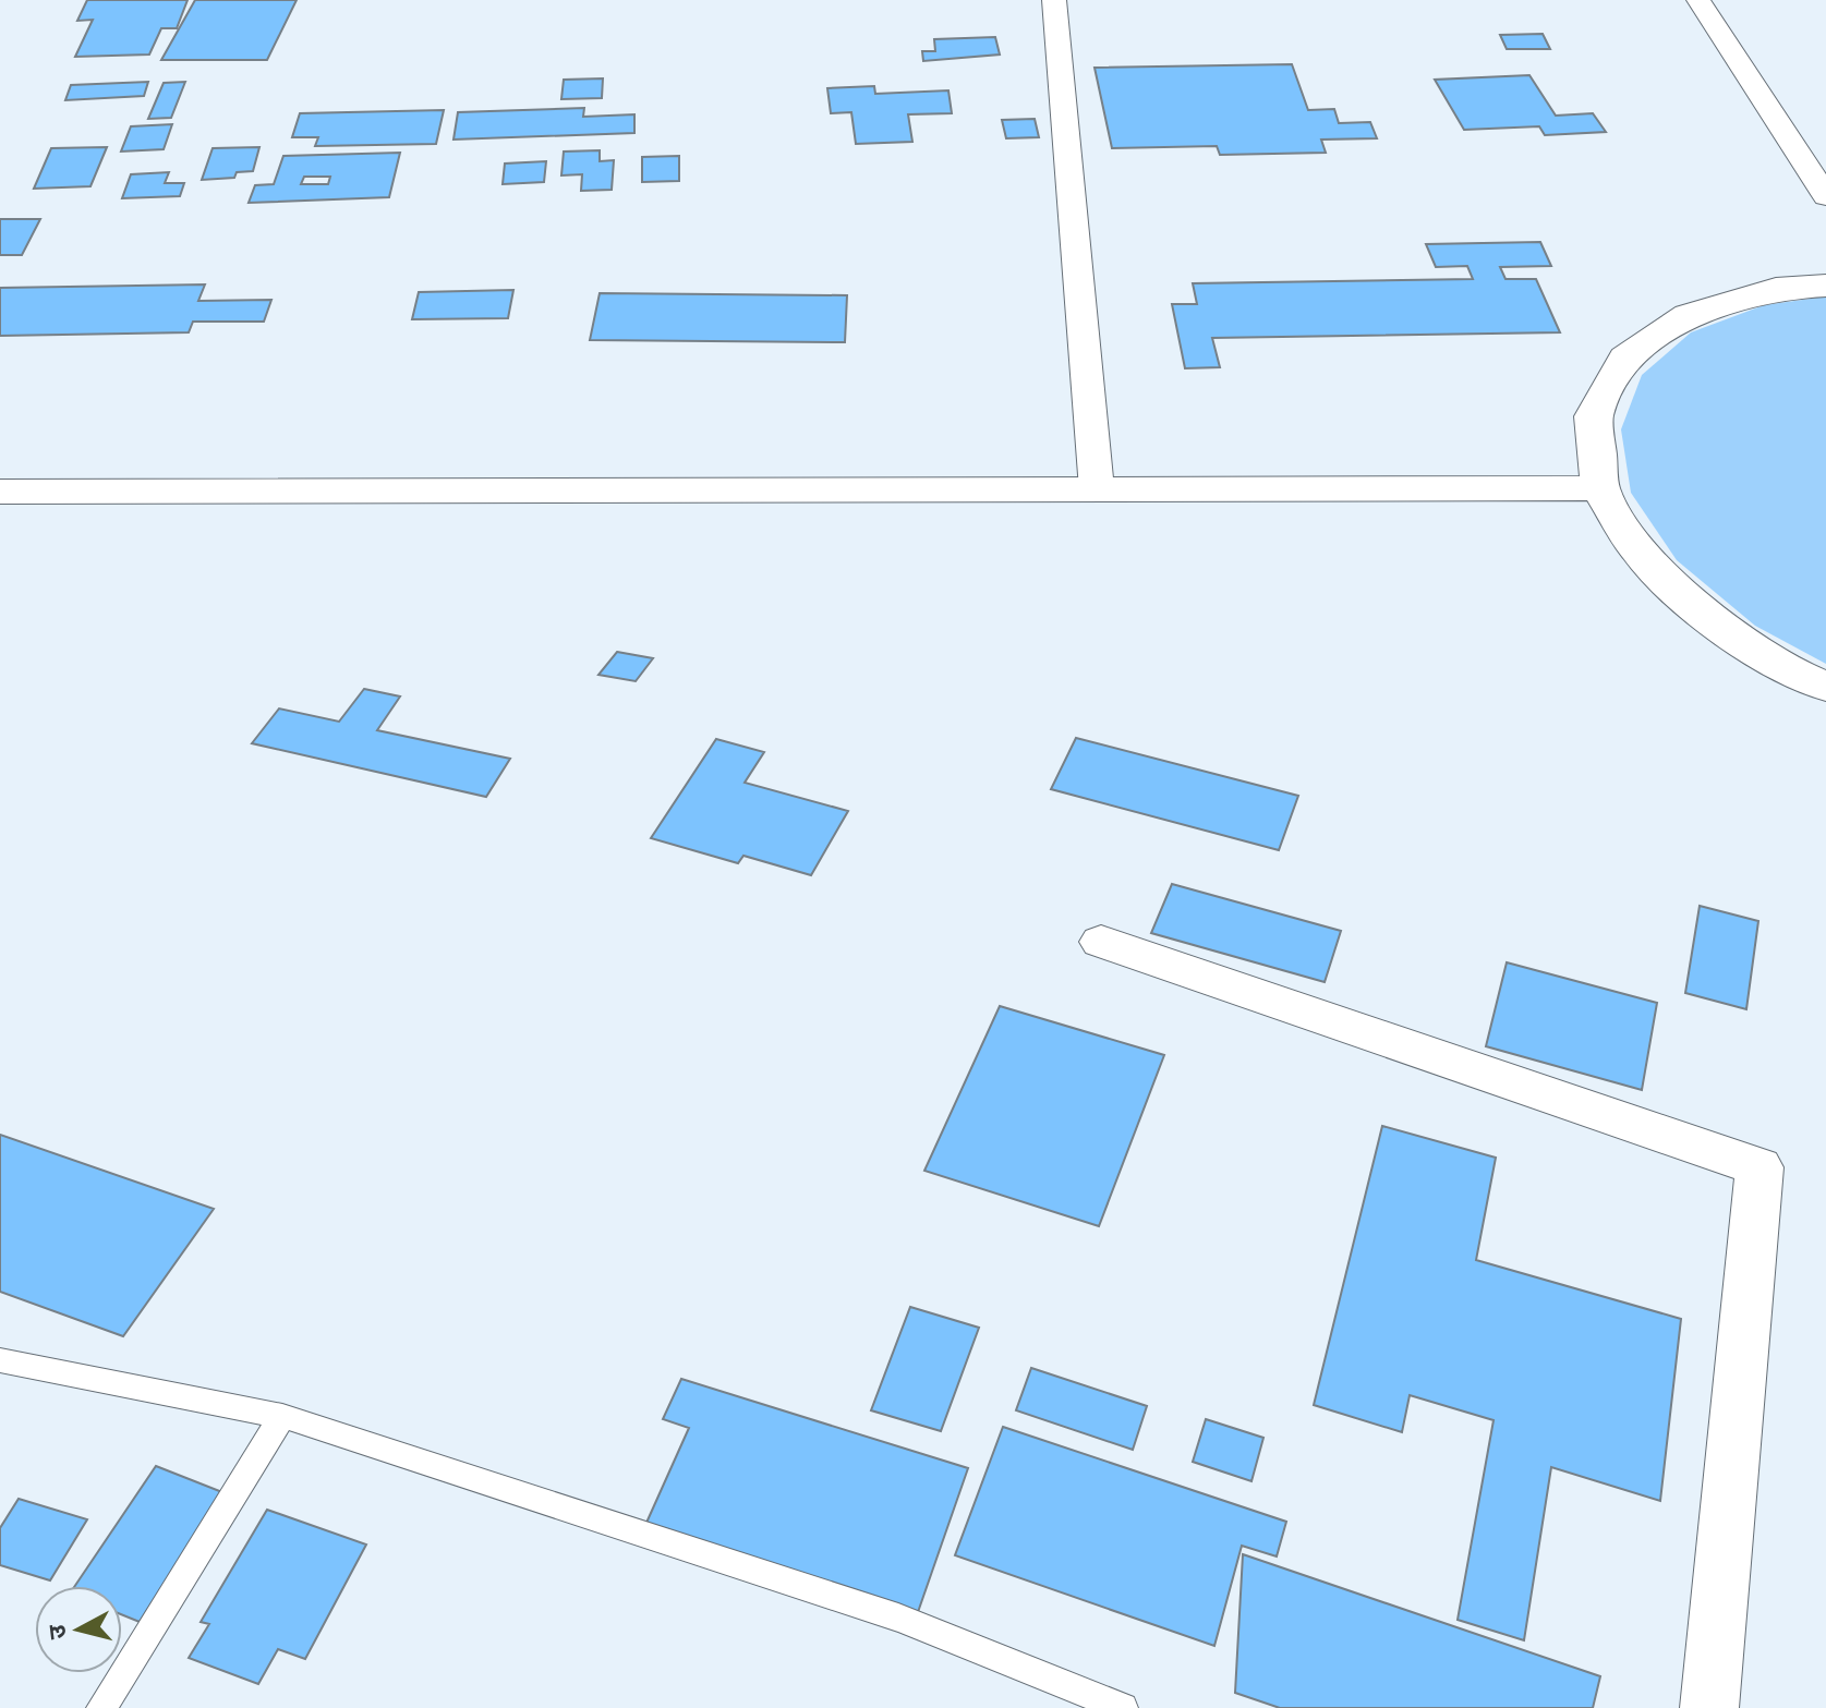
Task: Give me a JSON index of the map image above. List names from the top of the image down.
{
  "north": "left"
}
